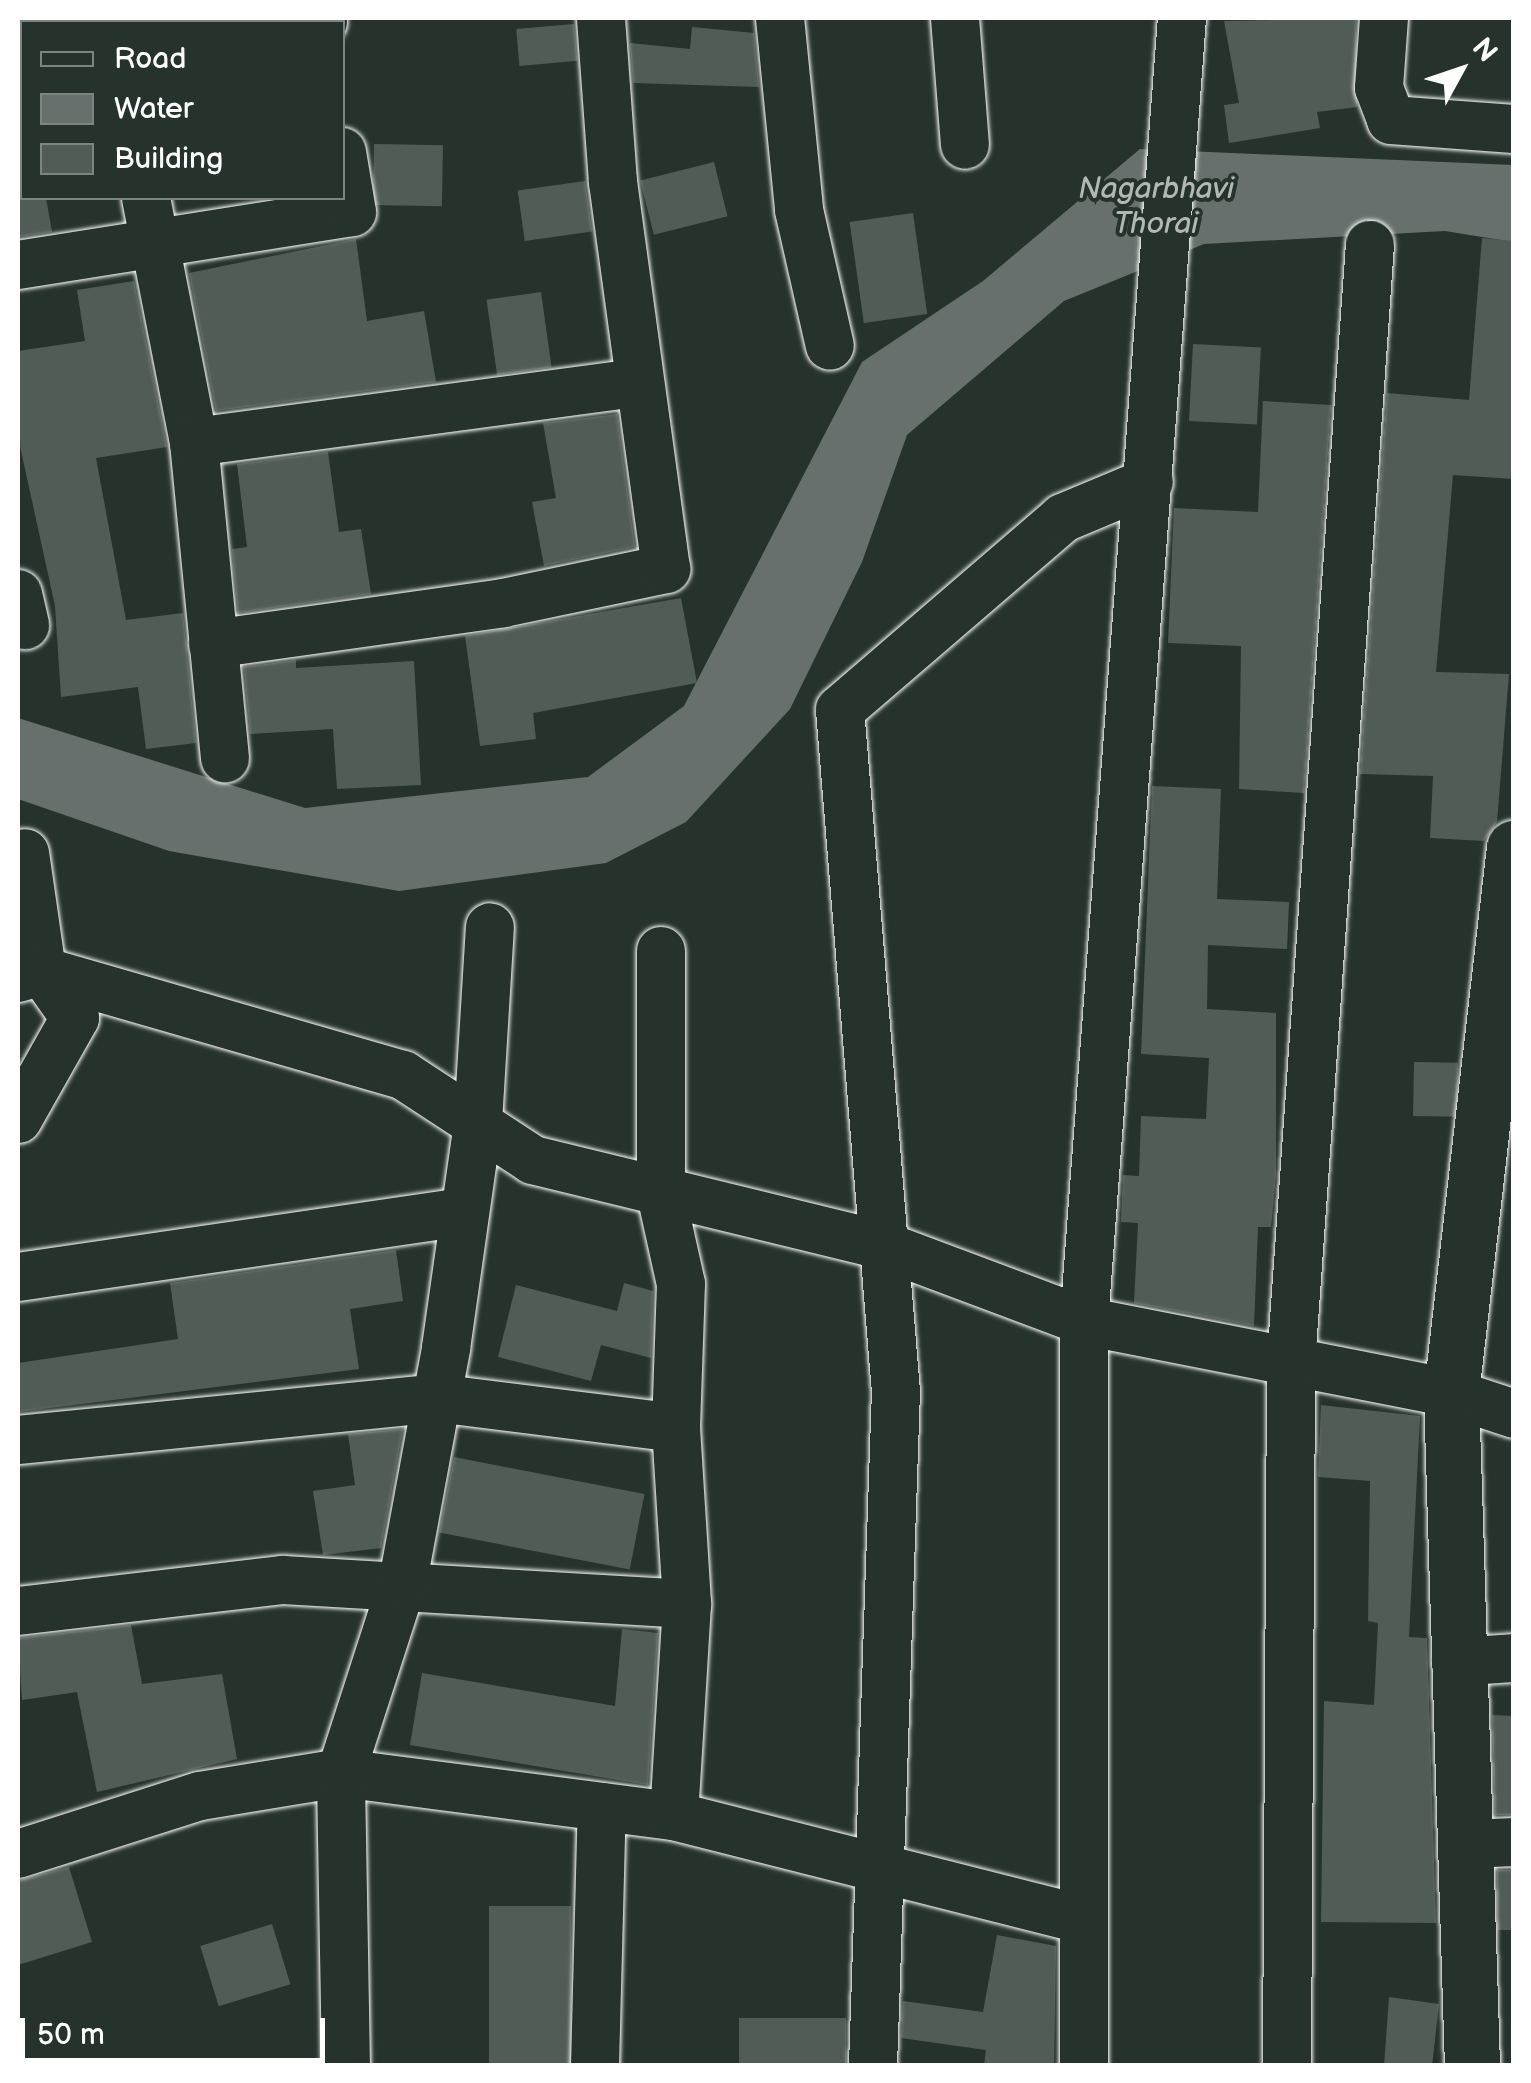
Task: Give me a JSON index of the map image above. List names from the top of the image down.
{
  "water": ["Nagarbhavi Thorai"],
  "legend": ["Road", "Water", "Building"],
  "scale_bar": "50 m",
  "north": "top right"
}
